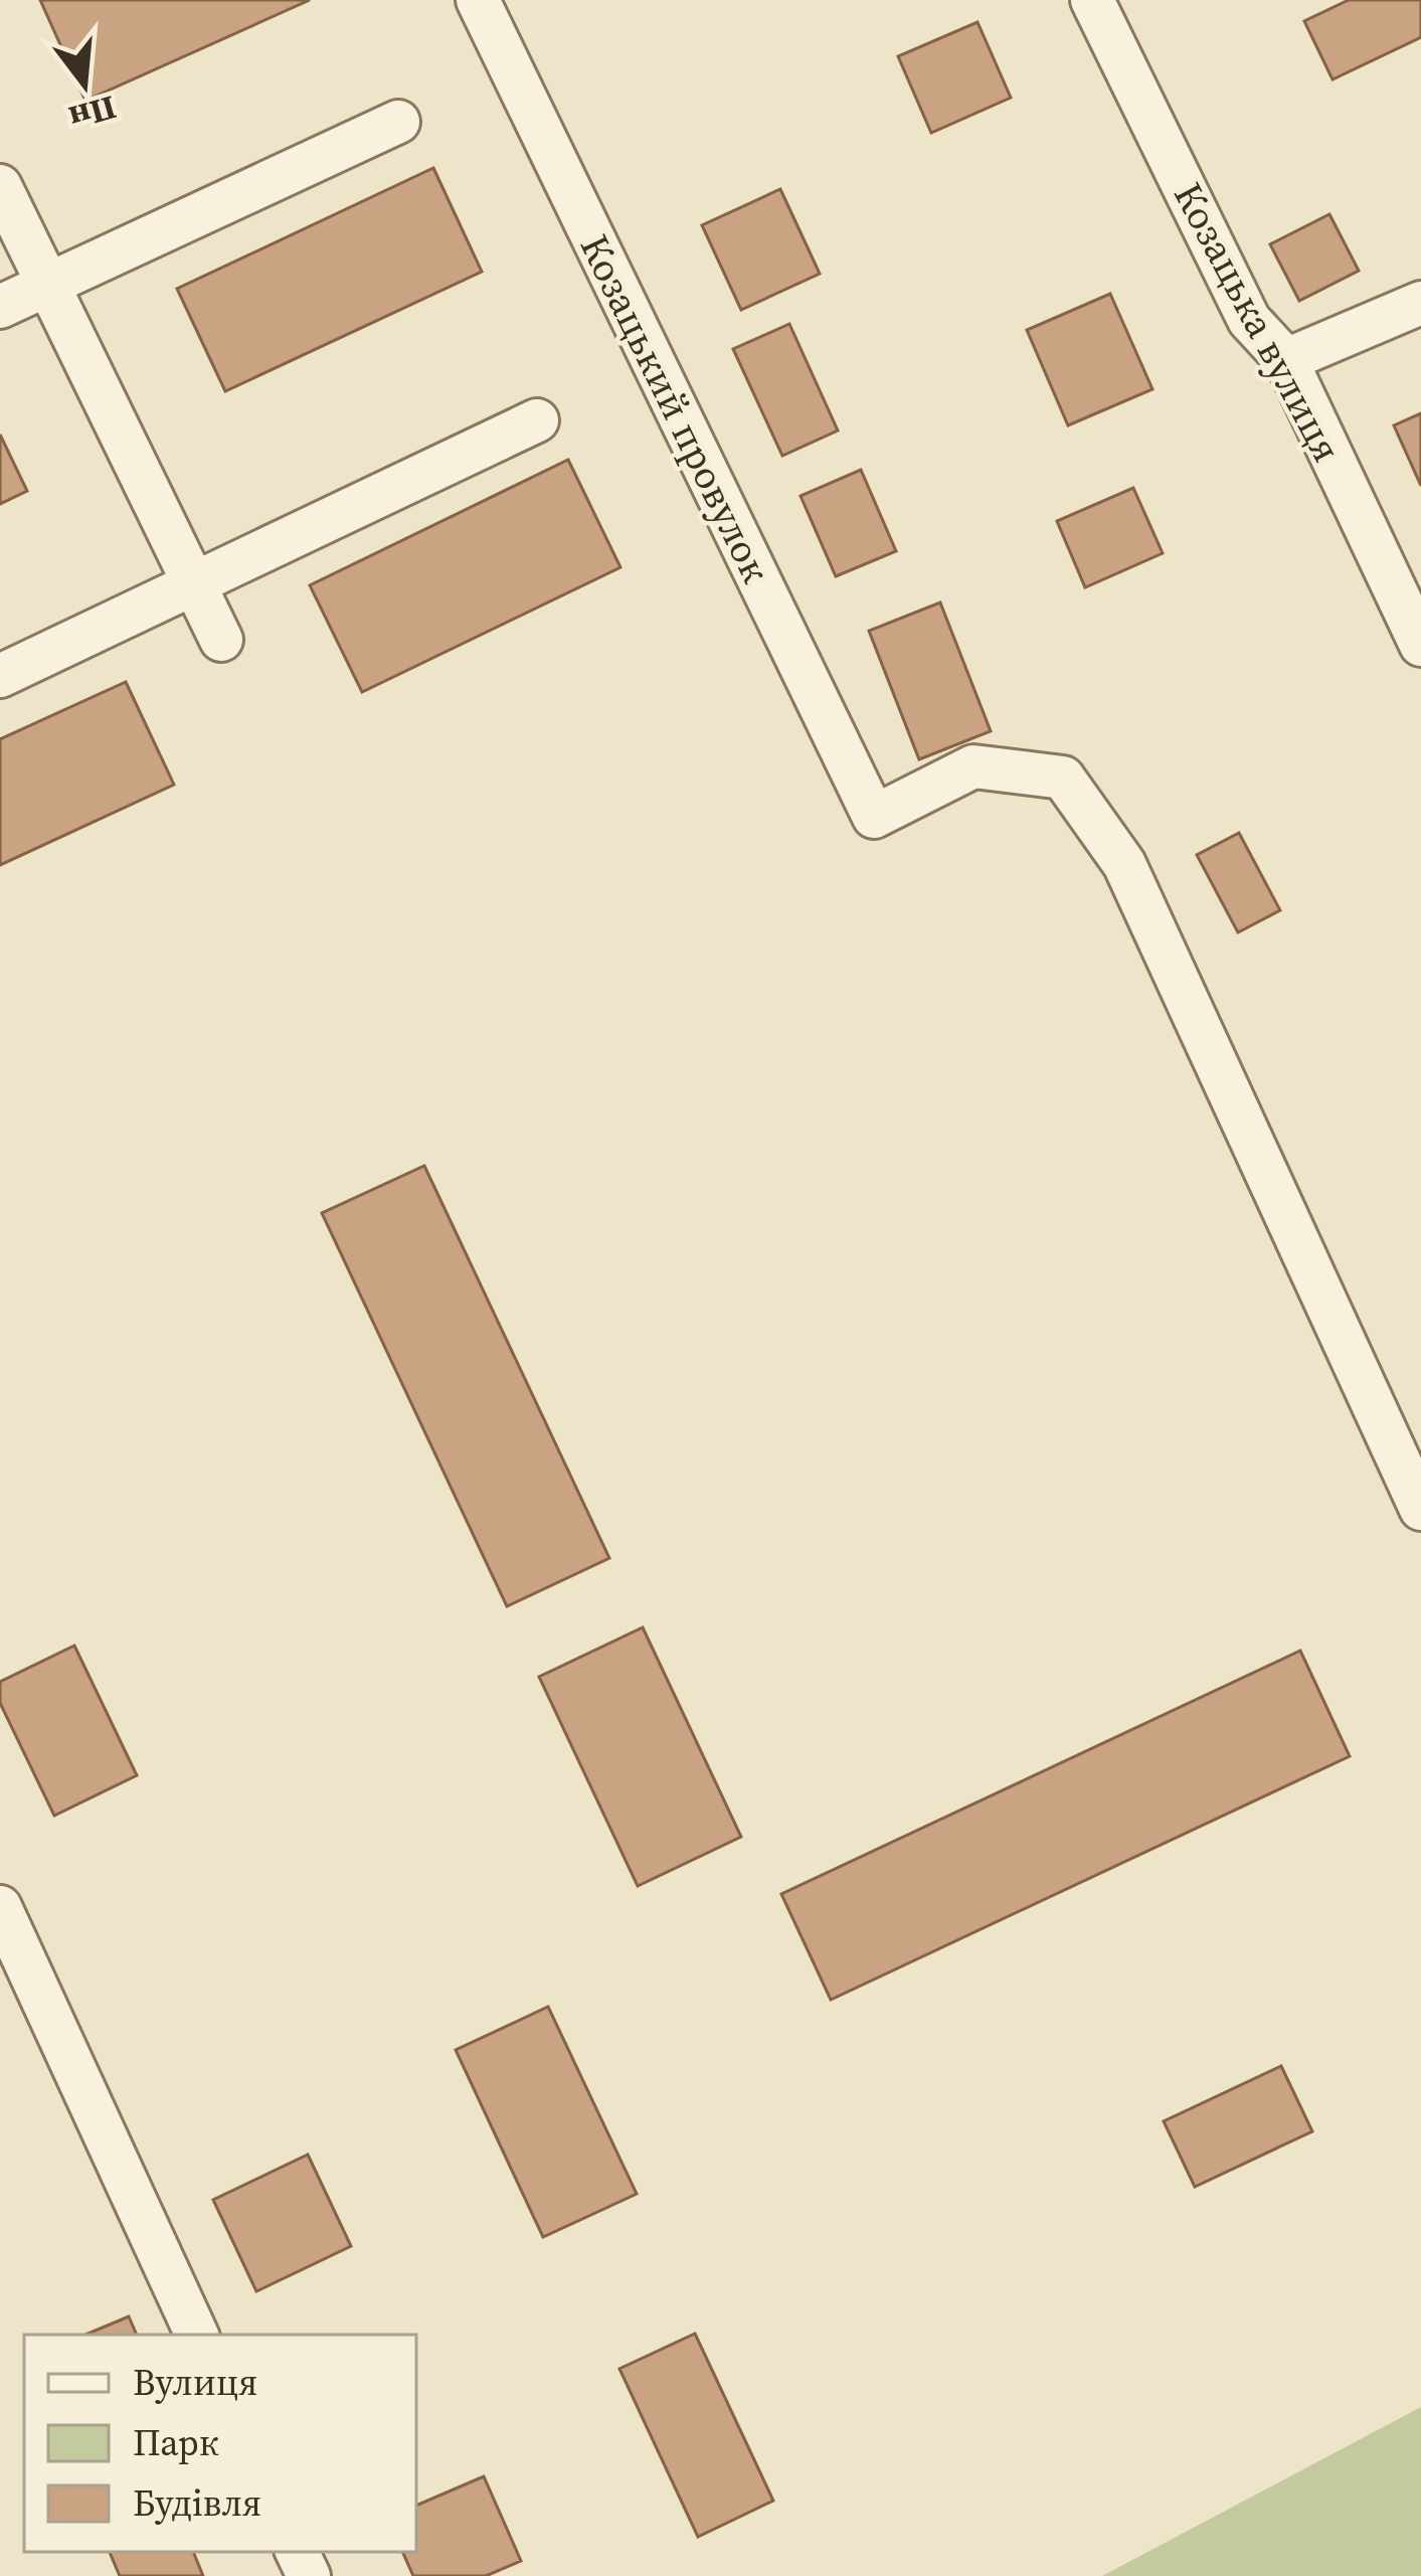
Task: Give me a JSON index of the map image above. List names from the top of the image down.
{
  "streets": {
    "street": ["Козацька вулиця", "Козацький провулок"]
  },
  "legend": ["Вулиця", "Парк", "Будівля"],
  "north": "bottom"
}
